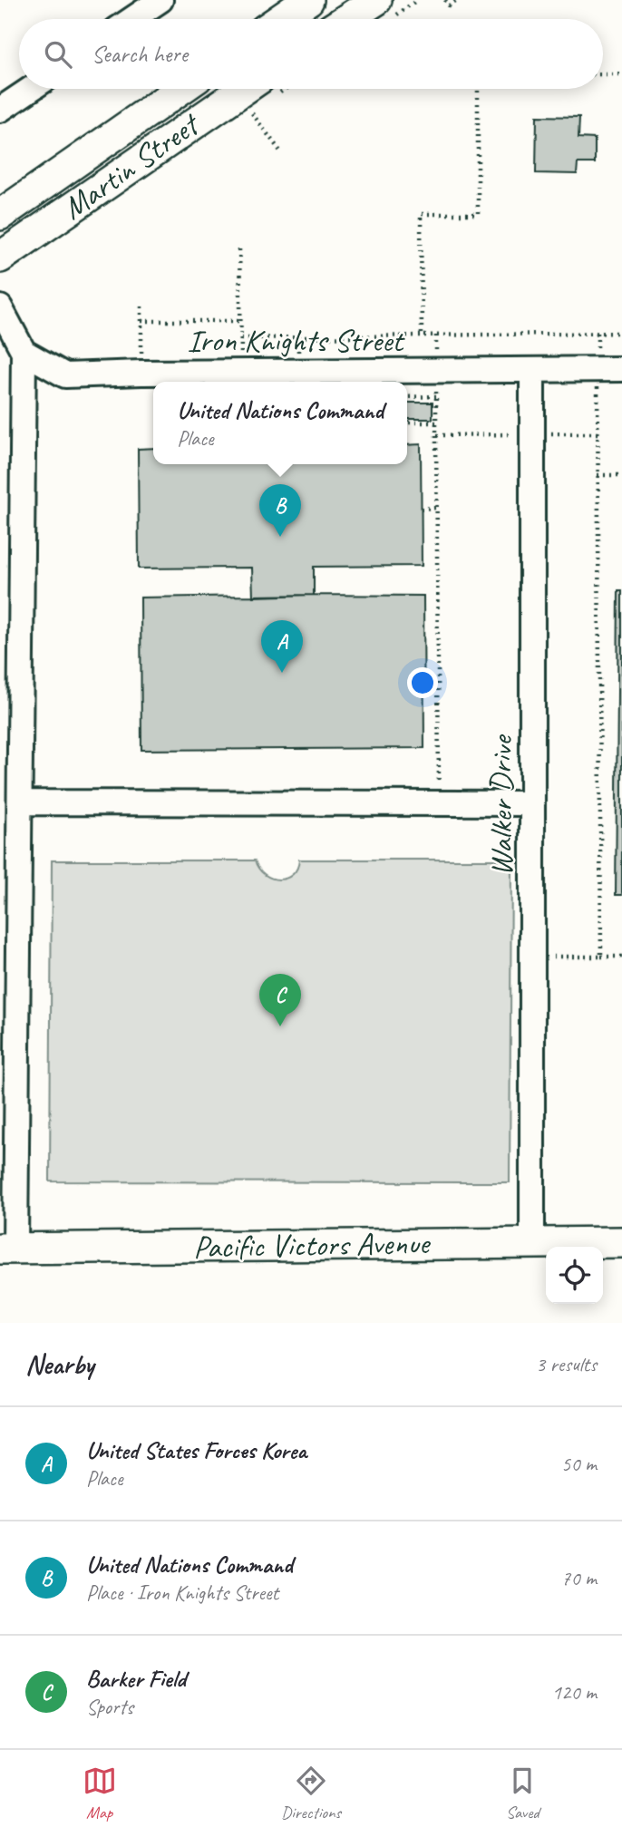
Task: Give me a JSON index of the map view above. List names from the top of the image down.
{
  "streets": {
    "main road": ["Martin Street", "Pacific Victors Avenue"],
    "street": ["Iron Knights Street", "Walker Drive"]
  },
  "crossings": [
    ["Iron Knights Street", "Walker Drive"],
    ["Walker Drive", "Pacific Victors Avenue"]
  ],
  "page": {
    "search": "Search here",
    "popup": ["United Nations Command", "Place"],
    "pins": ["B", "A", "C"],
    "heading": ["Nearby", "3 results"],
    "list": [
      {
        "mark": "A",
        "name": "United States Forces Korea",
        "note": "Place",
        "value": "50 m"
      },
      {
        "mark": "B",
        "name": "United Nations Command",
        "note": "Place · Iron Knights Street",
        "value": "70 m"
      },
      {
        "mark": "C",
        "name": "Barker Field",
        "note": "Sports",
        "value": "120 m"
      }
    ],
    "nav": ["Map", "Directions", "Saved"]
  }
}
